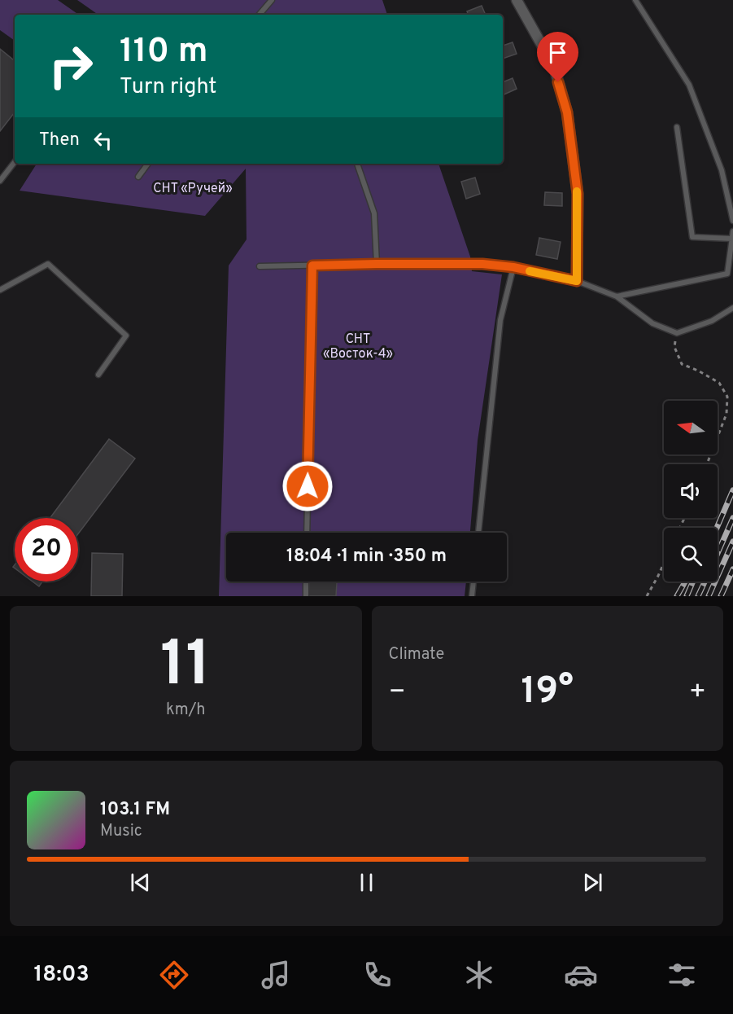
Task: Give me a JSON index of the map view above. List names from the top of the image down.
{
  "parks": ["СНТ «Ручей»", "СНТ «Восток-4»"],
  "north": "left",
  "page": {
    "turn": ["110 m", "Turn right"],
    "then": "Then",
    "limit": "20",
    "trip": "18:04 · 1 min · 350 m",
    "tile": [
      ["11", "km/h"],
      "Climate"
    ],
    "heat": ["−", "19°", "+"],
    "song": ["103.1 FM", "Music"],
    "tabs": "18:03"
  }
}
